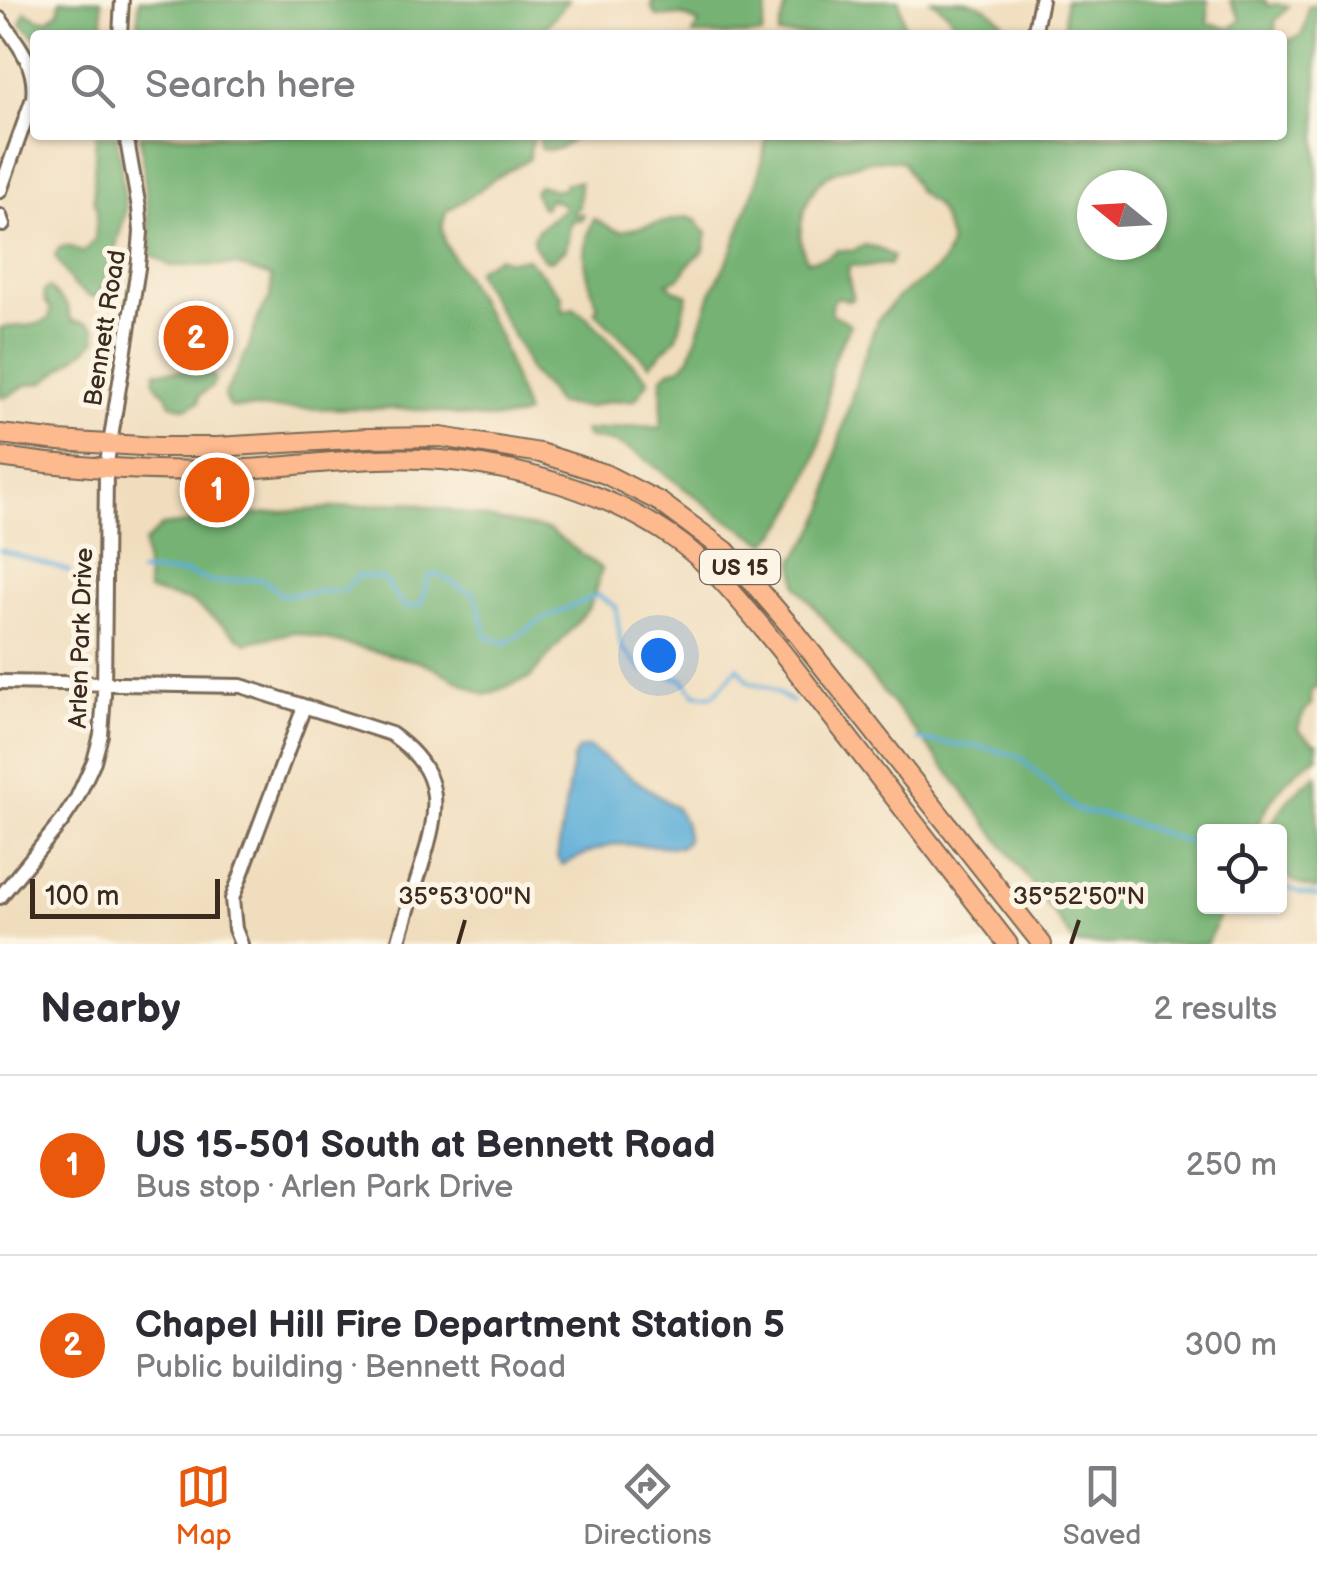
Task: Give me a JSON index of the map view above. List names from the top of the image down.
{
  "streets": {
    "highway": ["US 15"],
    "street": ["Bennett Road", "Arlen Park Drive"]
  },
  "crossings": [
    ["Bennett Road", "US 15"],
    ["Bennett Road", "Arlen Park Drive"],
    ["US 15", "Arlen Park Drive"]
  ],
  "scale_bar": "100 m",
  "north": "left",
  "page": {
    "search": "Search here",
    "pins": ["2", "1"],
    "scale": "100 m",
    "heading": ["Nearby", "2 results"],
    "list": [
      {
        "mark": "1",
        "name": "US 15-501 South at Bennett Road",
        "note": "Bus stop · Arlen Park Drive",
        "value": "250 m"
      },
      {
        "mark": "2",
        "name": "Chapel Hill Fire Department Station 5",
        "note": "Public building · Bennett Road",
        "value": "300 m"
      }
    ],
    "nav": ["Map", "Directions", "Saved"]
  },
  "coordinates": ["35°53'00\"N", "35°52'50\"N"]
}
